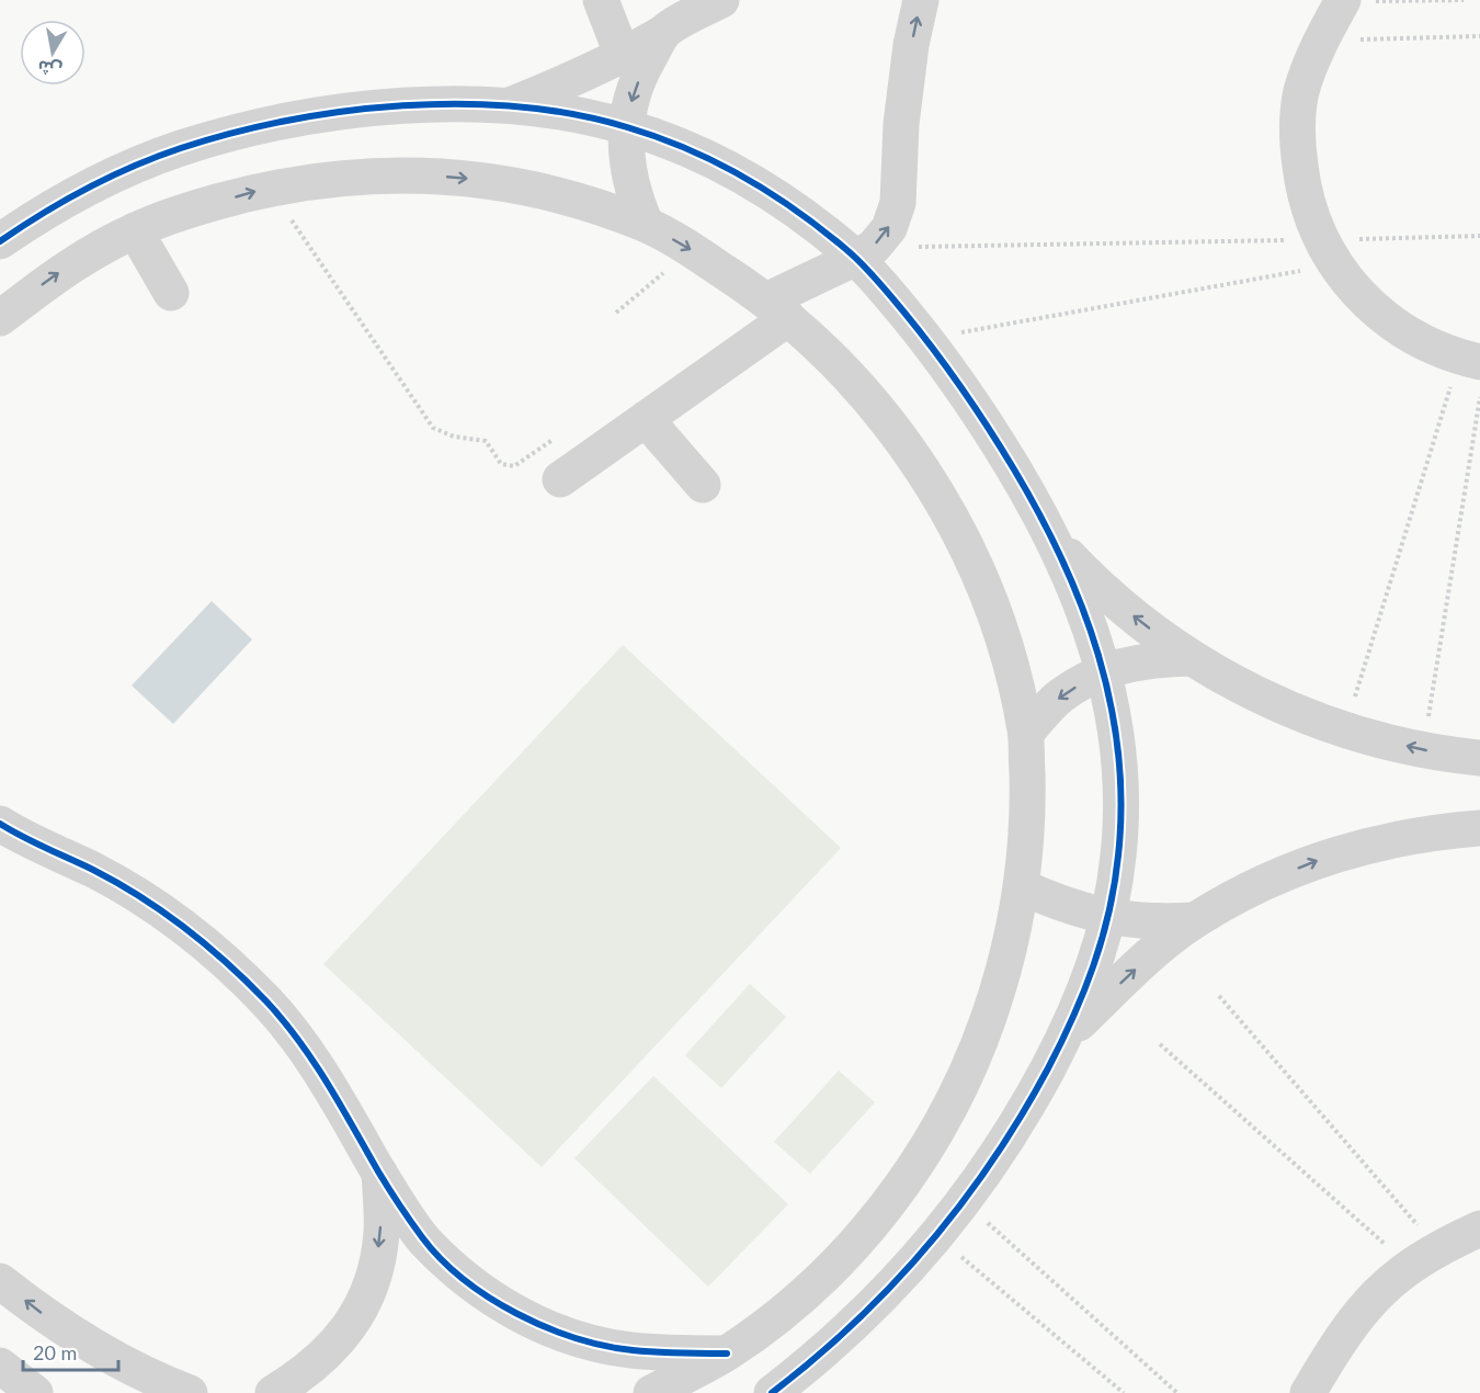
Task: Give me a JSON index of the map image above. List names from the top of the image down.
{
  "scale_bar": "20 m",
  "north": "bottom"
}
